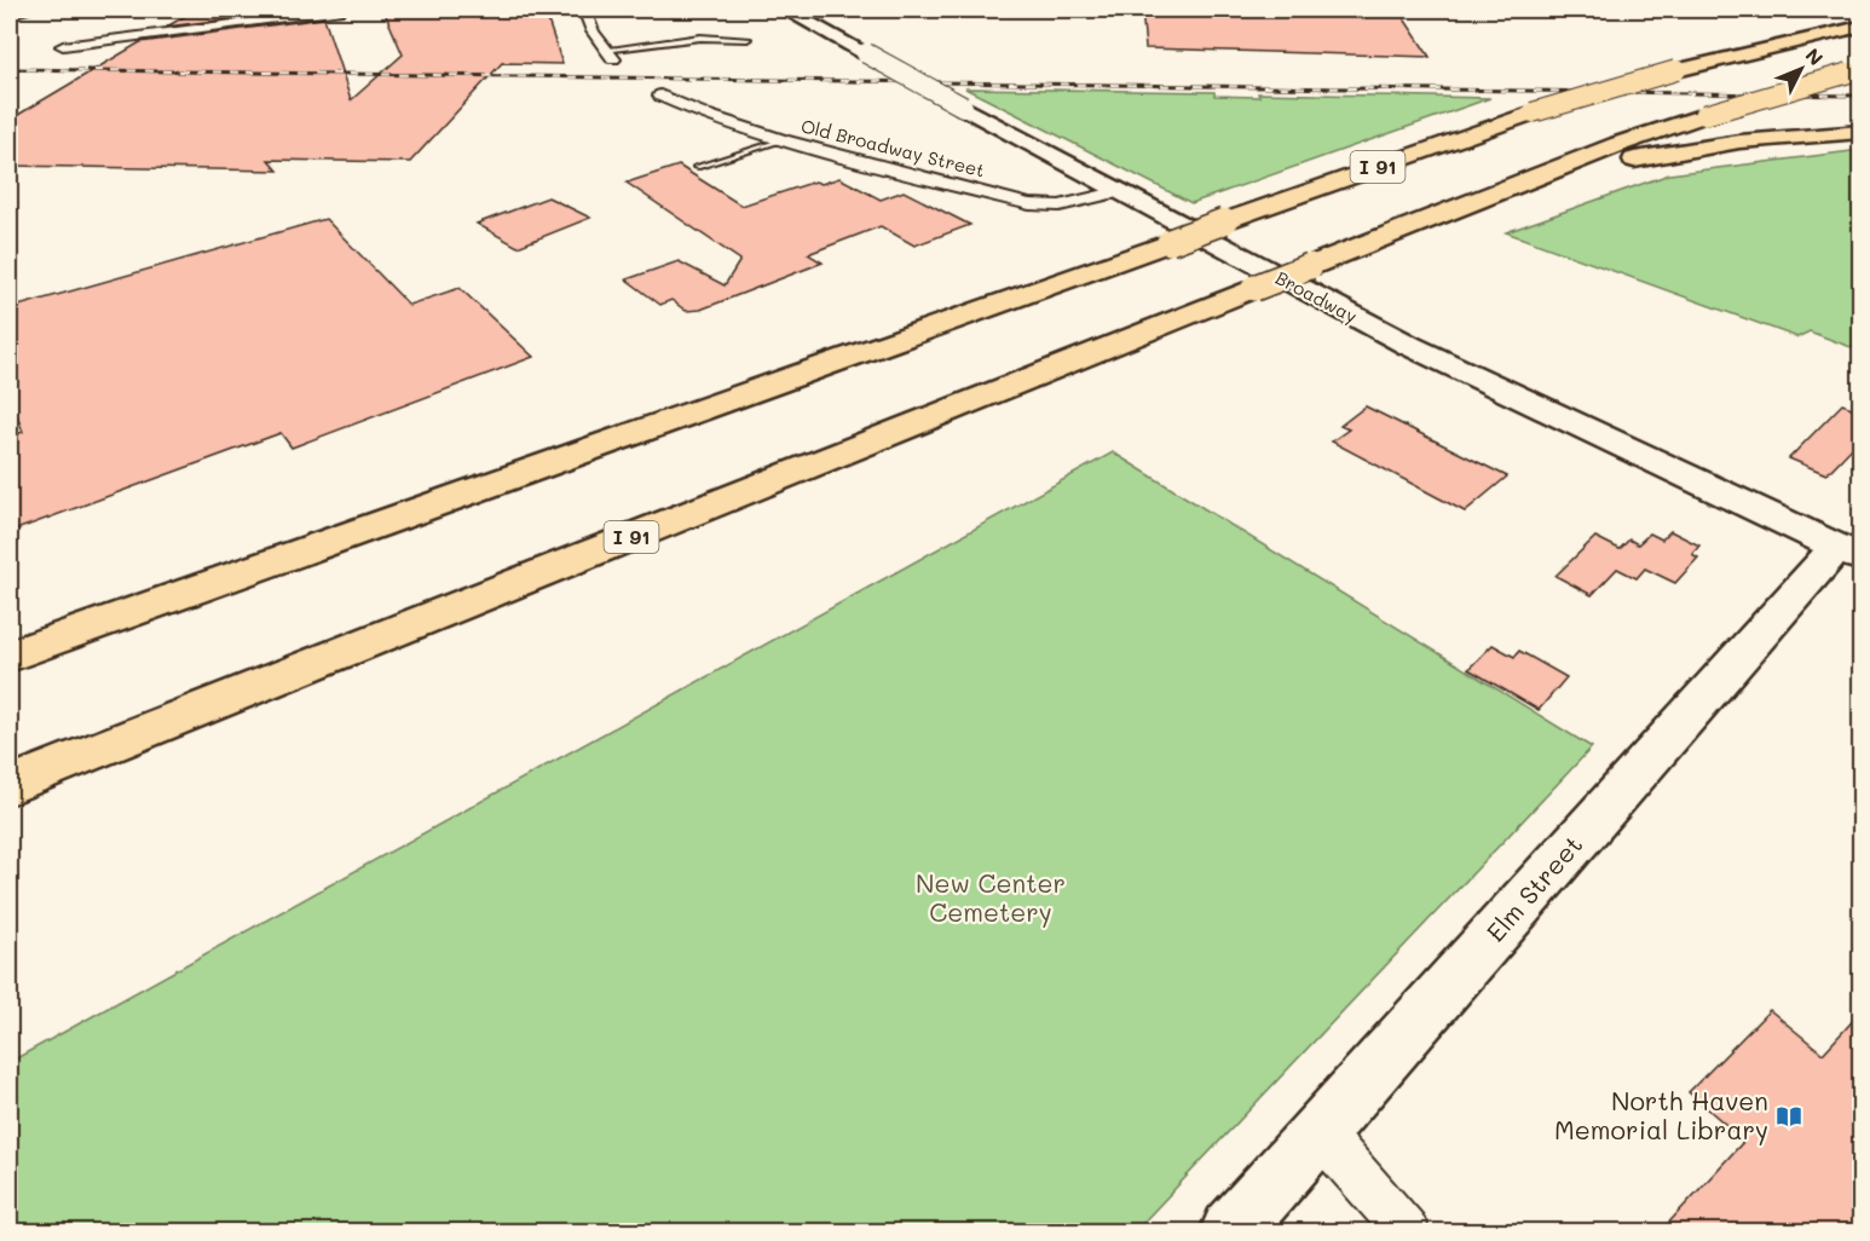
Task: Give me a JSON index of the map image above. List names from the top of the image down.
{
  "streets": {
    "highway": ["I 91"],
    "main road": ["Broadway", "Elm Street"],
    "street": ["Old Broadway Street"]
  },
  "crossings": [
    ["Old Broadway Street", "Broadway"],
    ["Broadway", "Elm Street"]
  ],
  "parks": ["New Center Cemetery"],
  "places": {
    "library": ["North Haven Memorial Library"]
  },
  "north": "top right"
}
